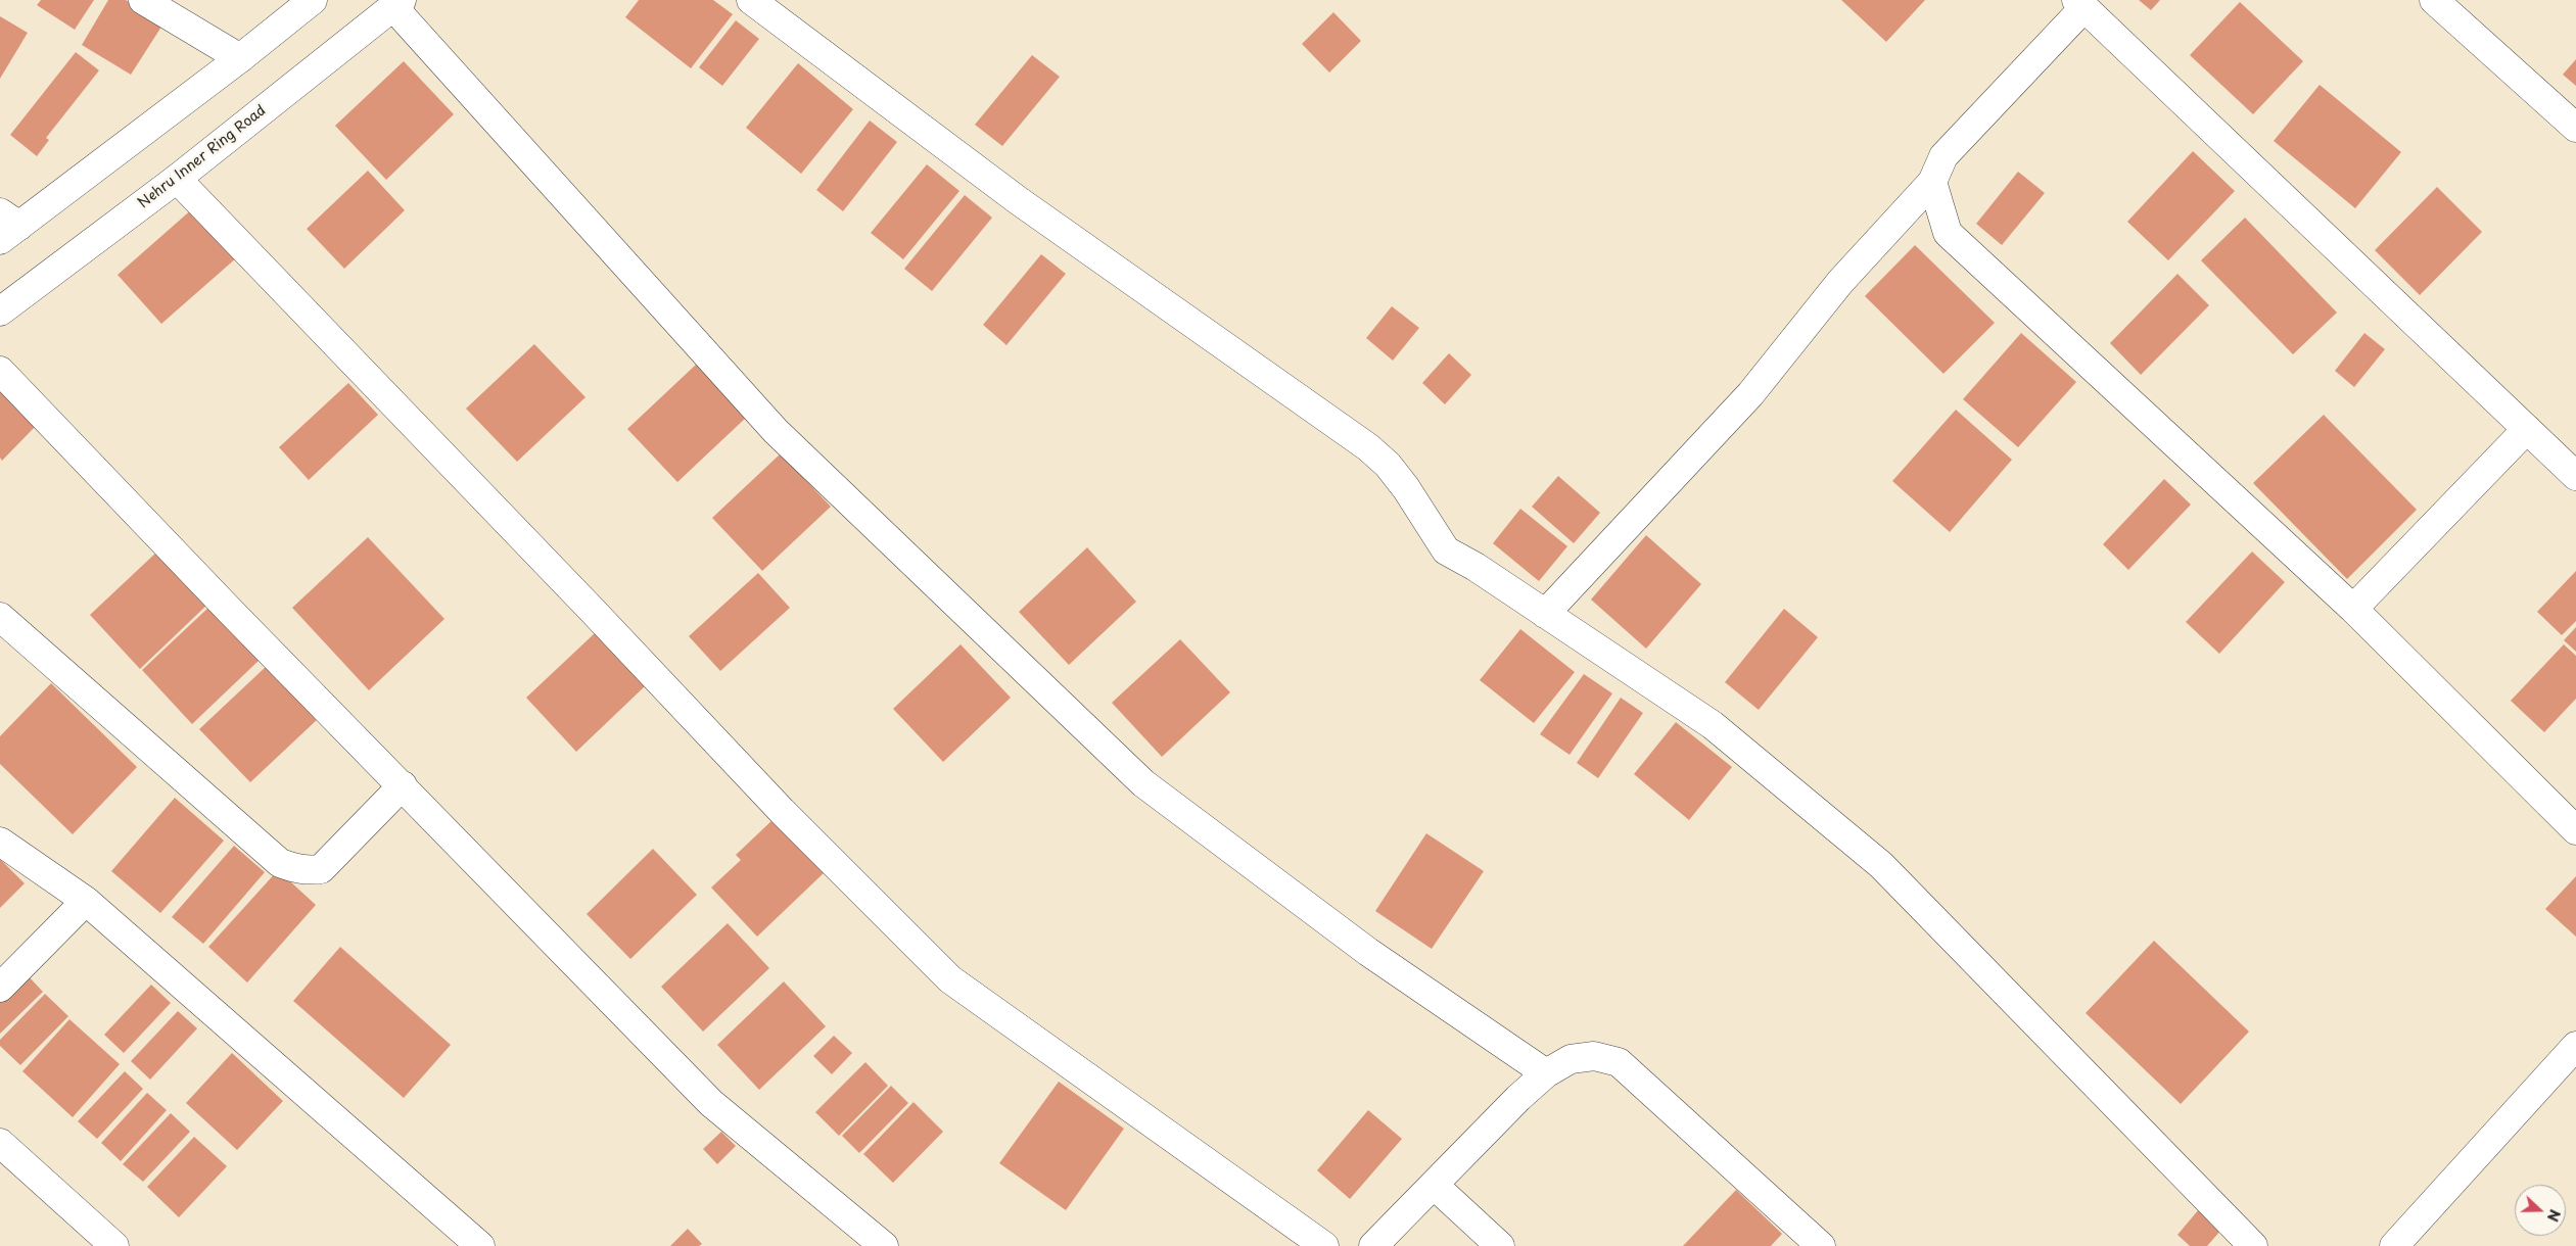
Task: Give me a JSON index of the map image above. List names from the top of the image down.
{
  "streets": {
    "street": ["Nehru Inner Ring Road"]
  },
  "north": "right"
}
